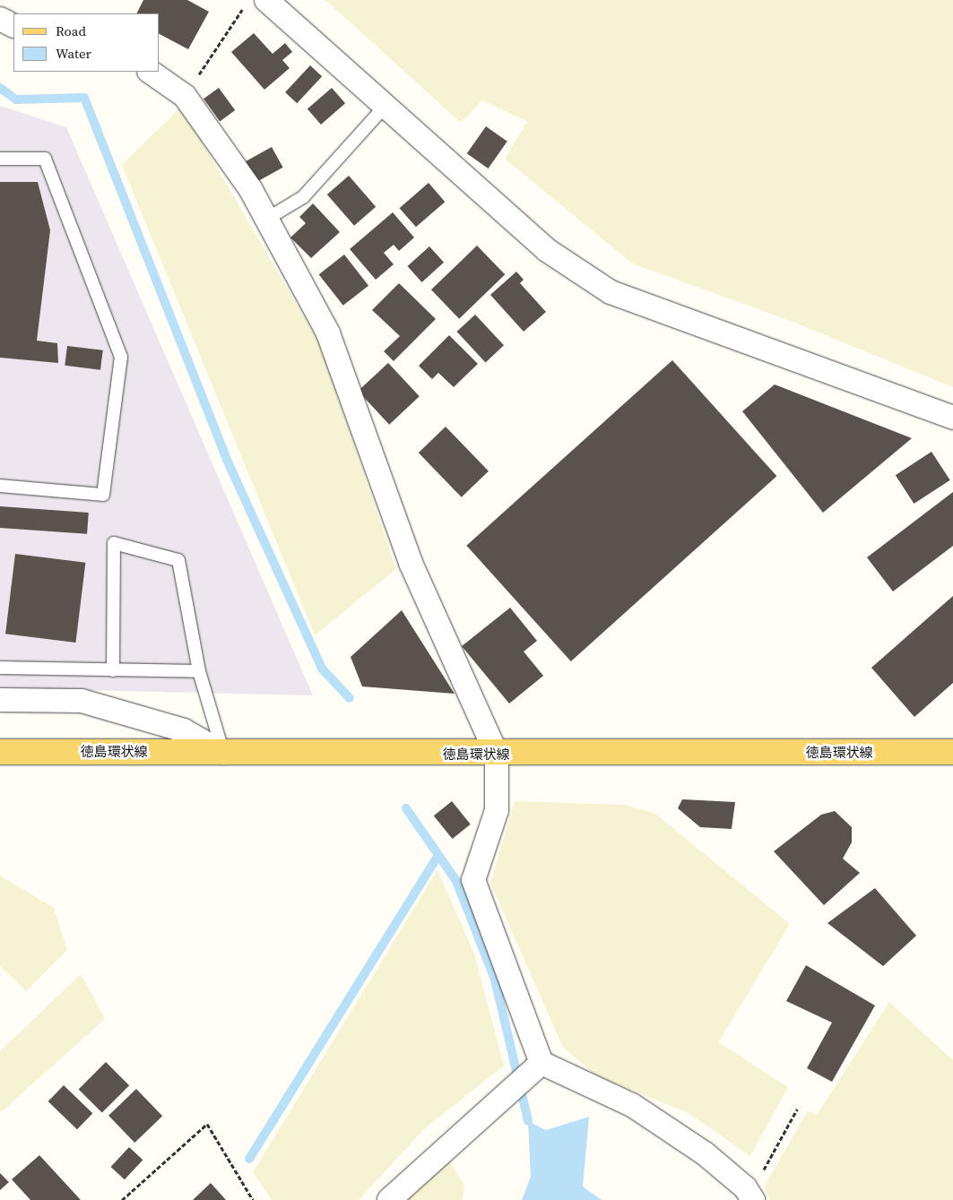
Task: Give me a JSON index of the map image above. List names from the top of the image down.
{
  "streets": {
    "main road": ["徳島環状線"]
  },
  "legend": ["Road", "Water"]
}
